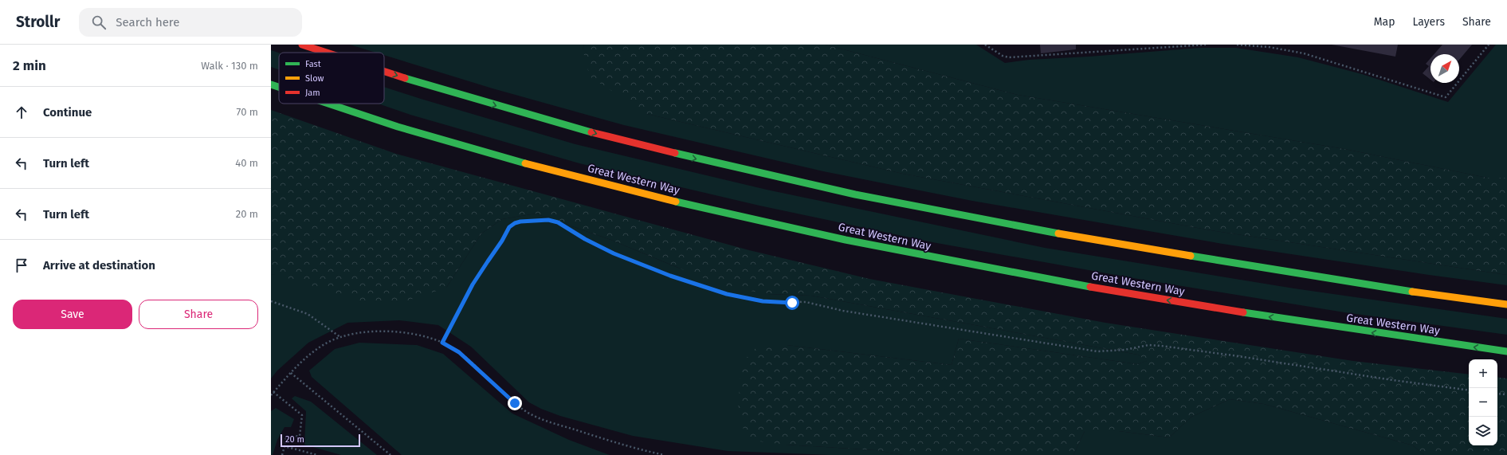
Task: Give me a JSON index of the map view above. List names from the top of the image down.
{
  "streets": {
    "main road": ["Great Western Way"]
  },
  "legend": ["Fast", "Slow", "Jam"],
  "scale_bar": "20 m",
  "north": "top right",
  "page": {
    "header": "Strollr",
    "search": "Search here",
    "nav": ["Map", "Layers", "Share"],
    "heading": ["2 min", "Walk · 130 m"],
    "list": [
      ["Continue", "70 m"],
      ["Turn left", "40 m"],
      ["Turn left", "20 m"],
      "Arrive at destination"
    ],
    "buttons": ["Save", "Share"],
    "map_buttons": ["+", "−"],
    "scale": "20 m"
  }
}
